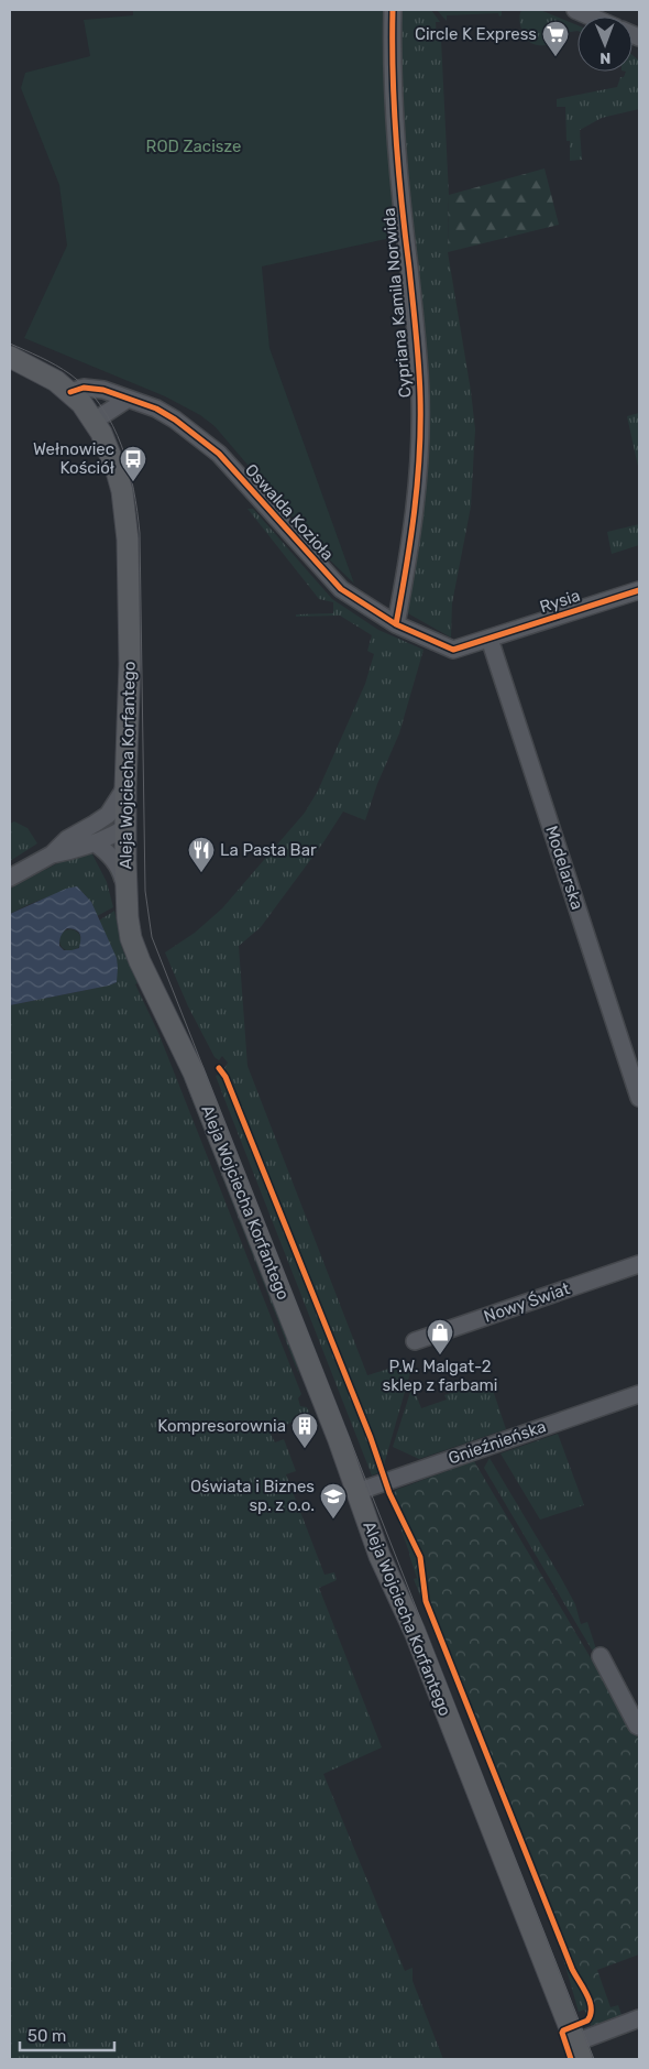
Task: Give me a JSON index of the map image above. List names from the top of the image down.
{
  "streets": {
    "main road": ["Aleja Wojciecha Korfantego"],
    "street": [
      "Cypriana Kamila Norwida",
      "Oswalda Kozioła",
      "Rysia",
      "Modelarska",
      "Nowy Świat",
      "Gnieźnieńska"
    ]
  },
  "crossings": [
    ["Cypriana Kamila Norwida", "Oswalda Kozioła"],
    ["Oswalda Kozioła", "Rysia"],
    ["Oswalda Kozioła", "Aleja Wojciecha Korfantego"],
    ["Oswalda Kozioła", "Modelarska"],
    ["Rysia", "Modelarska"],
    ["Aleja Wojciecha Korfantego", "Gnieźnieńska"]
  ],
  "parks": ["ROD Zacisze"],
  "places": {
    "supermarket": ["Circle K Express"],
    "bus stop": ["Wełnowiec Kościół"],
    "restaurant": ["La Pasta Bar"],
    "shop": ["P.W. Malgat-2 sklep z farbami"],
    "building": ["Kompresorownia"],
    "school or university": ["Oświata i Biznes sp. z o.o."]
  },
  "scale_bar": "50 m",
  "north": "bottom"
}
